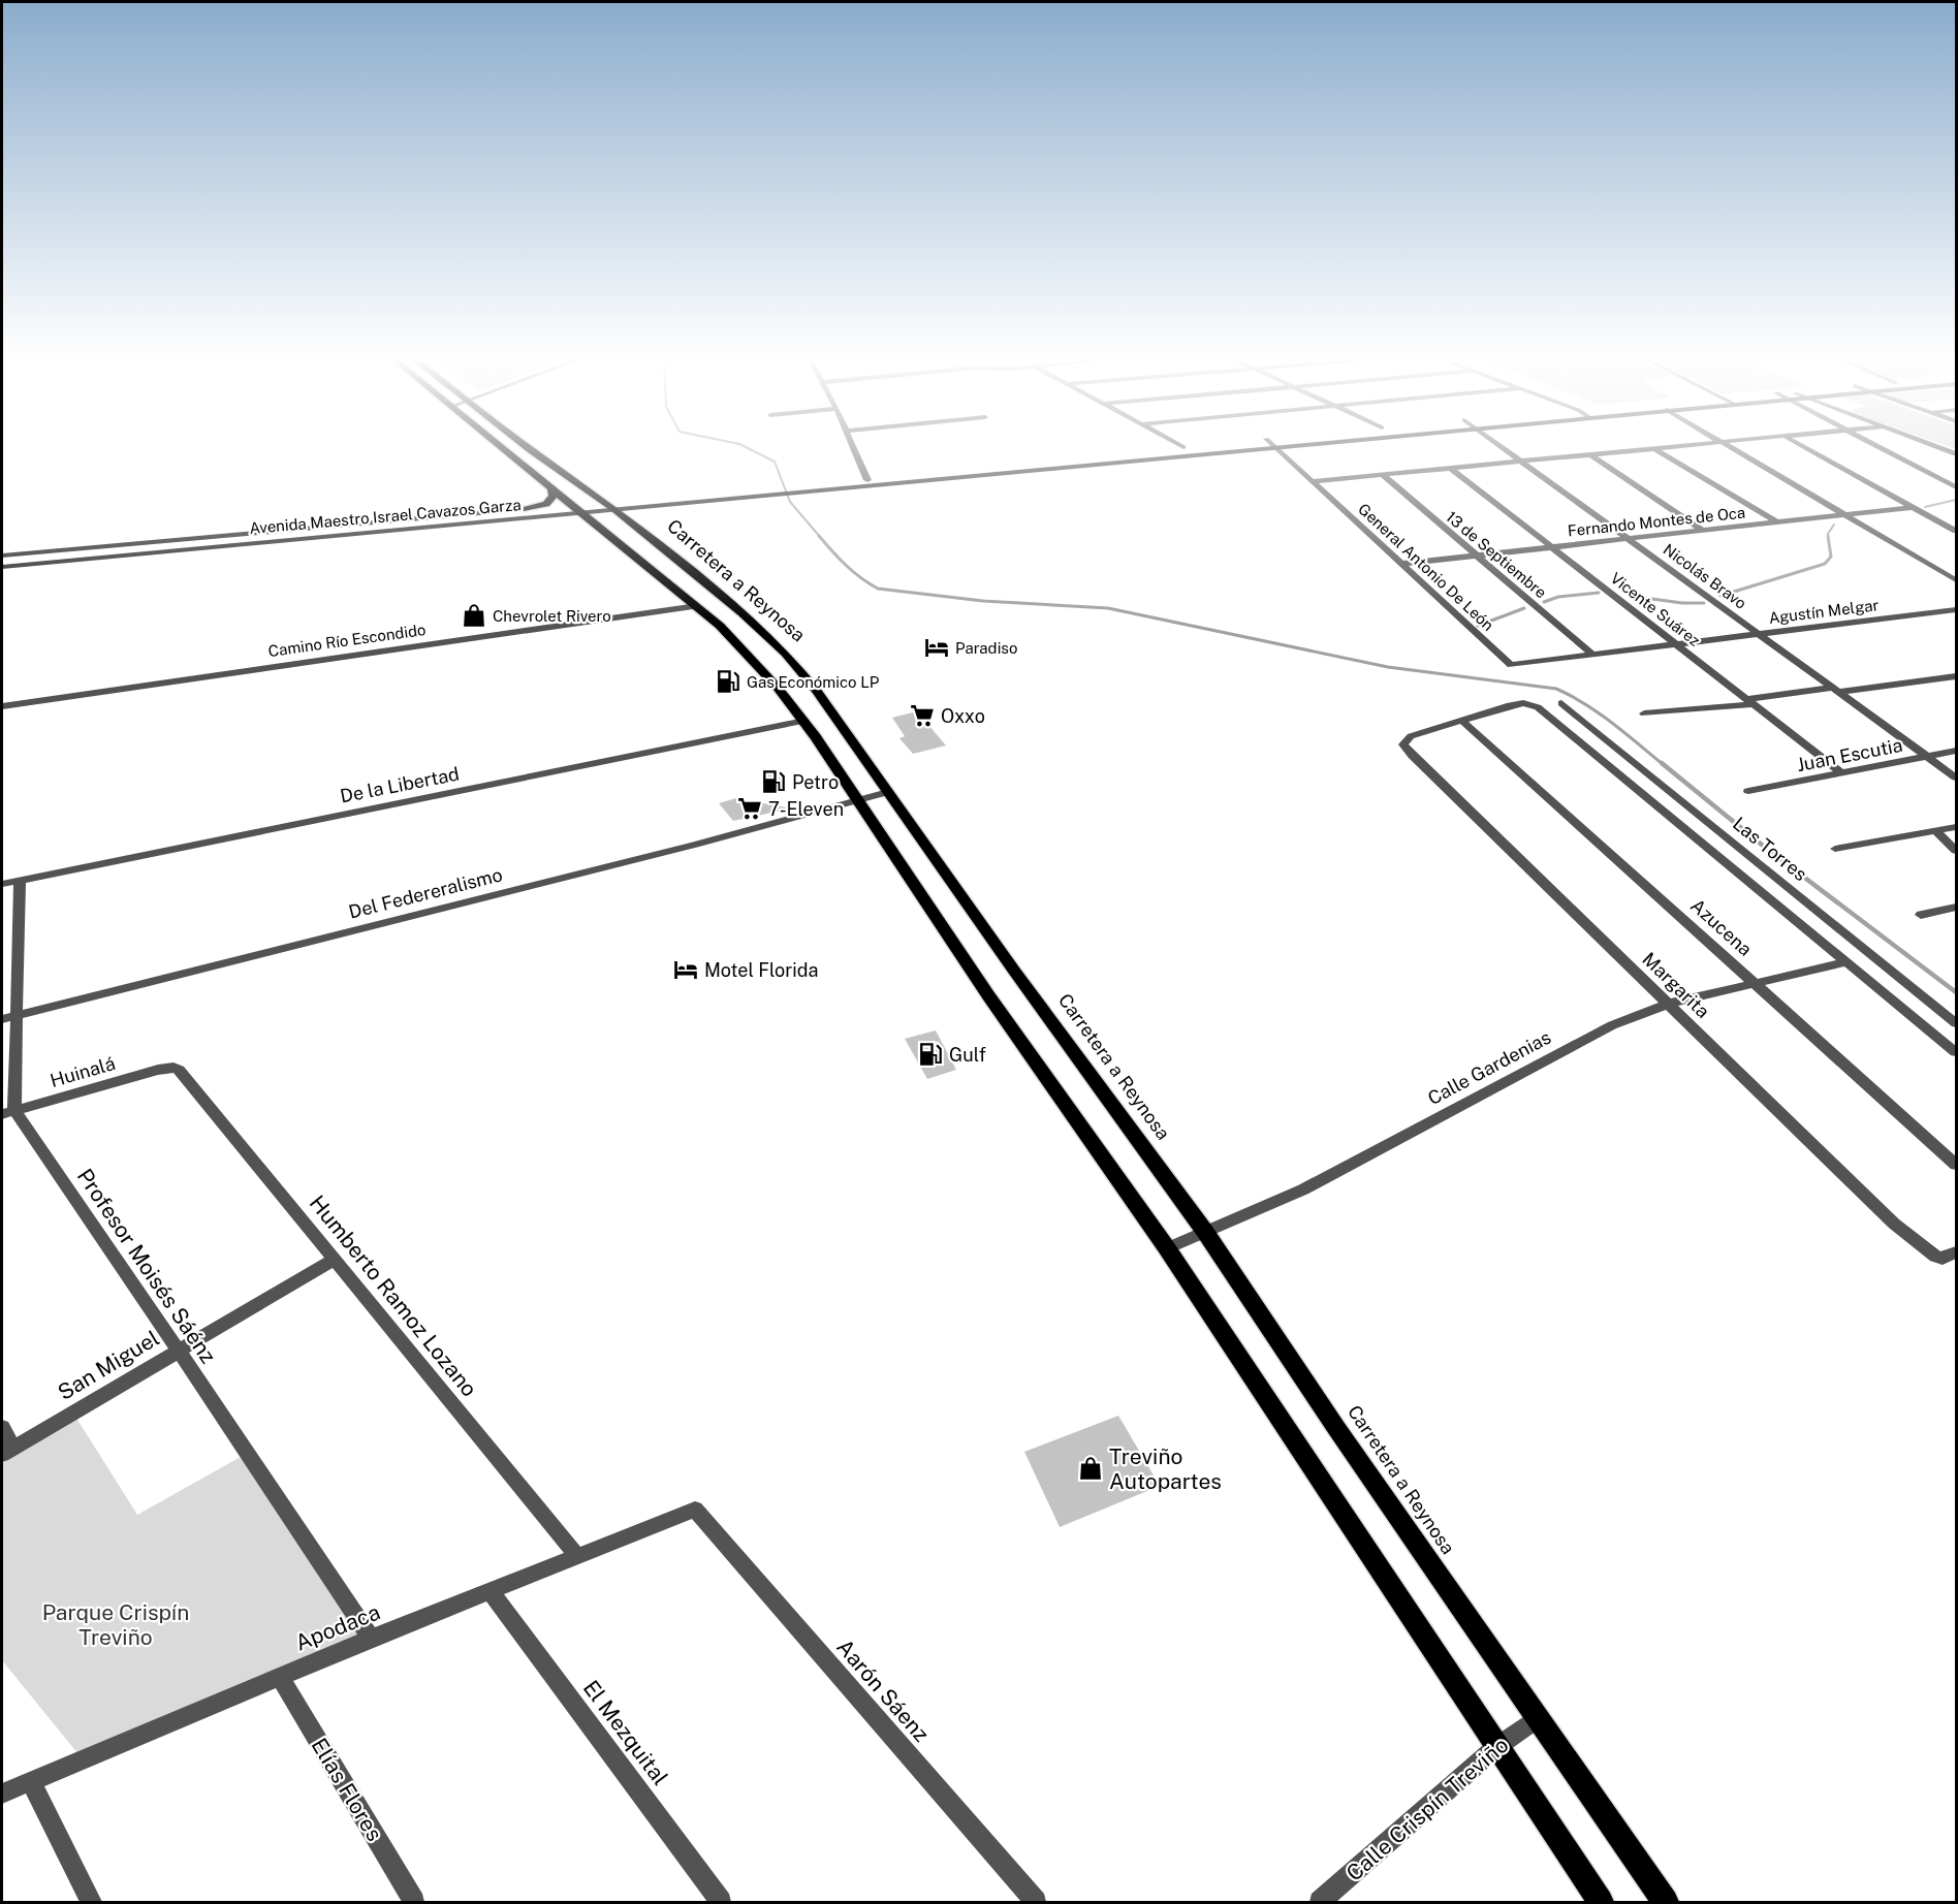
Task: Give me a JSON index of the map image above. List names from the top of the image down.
{
  "streets": {
    "main road": ["Avenida Maestro Israel Cavazos Garza", "Carretera a Reynosa"],
    "street": [
      "Fernando Montes de Oca",
      "13 de Septiembre",
      "General Antonio De León",
      "Nicolás Bravo",
      "Vicente Suárez",
      "Agustín Melgar",
      "Camino Río Escondido",
      "Juan Escutia",
      "De la Libertad",
      "Las Torres",
      "Del Federeralismo",
      "Azucena",
      "Margarita",
      "Calle Gardenias",
      "Huinalá",
      "Profesor Moisés Sáénz",
      "Humberto Ramoz Lozano",
      "San Miguel",
      "Apodaca",
      "Aarón Sáenz",
      "El Mezquital",
      "Elías Flores",
      "Calle Crispín Treviño"
    ]
  },
  "crossings": [
    ["Avenida Maestro Israel Cavazos Garza", "Carretera a Reynosa"],
    ["Fernando Montes de Oca", "13 de Septiembre"],
    ["Fernando Montes de Oca", "General Antonio De León"],
    ["Fernando Montes de Oca", "Nicolás Bravo"],
    ["Fernando Montes de Oca", "Vicente Suárez"],
    ["13 de Septiembre", "Agustín Melgar"],
    ["General Antonio De León", "Agustín Melgar"],
    ["Nicolás Bravo", "Agustín Melgar"],
    ["Nicolás Bravo", "Juan Escutia"],
    ["Carretera a Reynosa", "Del Federeralismo"],
    ["Carretera a Reynosa", "Calle Gardenias"],
    ["Carretera a Reynosa", "Calle Crispín Treviño"],
    ["Vicente Suárez", "Agustín Melgar"],
    ["Vicente Suárez", "Juan Escutia"],
    ["Azucena", "Margarita"],
    ["Azucena", "Calle Gardenias"],
    ["Margarita", "Calle Gardenias"],
    ["Huinalá", "Profesor Moisés Sáénz"],
    ["Huinalá", "Humberto Ramoz Lozano"],
    ["Profesor Moisés Sáénz", "San Miguel"],
    ["Profesor Moisés Sáénz", "Apodaca"],
    ["Humberto Ramoz Lozano", "San Miguel"],
    ["Humberto Ramoz Lozano", "Apodaca"],
    ["Apodaca", "Aarón Sáenz"],
    ["Apodaca", "El Mezquital"],
    ["Apodaca", "Elías Flores"]
  ],
  "parks": ["Parque Crispín Treviño"],
  "places": {
    "shop": ["Chevrolet Rivero", "Treviño Autopartes"],
    "hotel": ["Paradiso", "Motel Florida"],
    "fuel station": ["Gas Económico LP", "Petro", "Gulf"],
    "supermarket": ["Oxxo", "7-Eleven"]
  }
}
